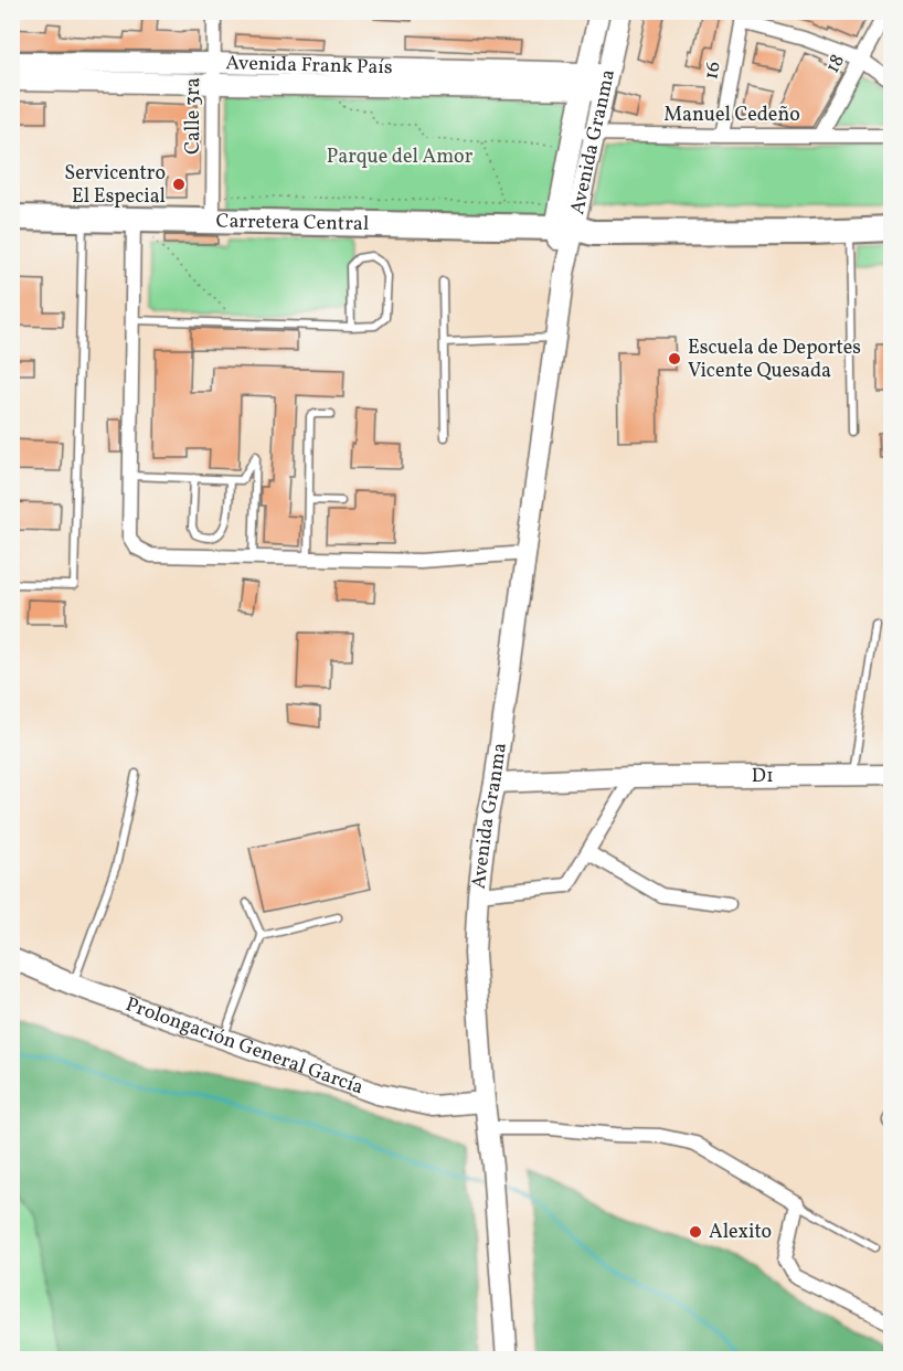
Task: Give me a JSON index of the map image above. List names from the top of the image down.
{
  "streets": {
    "highway": ["Carretera Central"],
    "main road": [
      "Avenida Frank País",
      "Avenida Granma",
      "D1",
      "Prolongación General García"
    ],
    "street": [
      "18",
      "16",
      "Manuel Cedeño",
      "Calle 3ra"
    ]
  },
  "crossings": [
    ["18", "Manuel Cedeño"],
    ["Avenida Frank País", "Calle 3ra"],
    ["Avenida Frank País", "Avenida Granma"],
    ["16", "Manuel Cedeño"],
    ["Manuel Cedeño", "Avenida Granma"],
    ["Calle 3ra", "Carretera Central"],
    ["Avenida Granma", "Carretera Central"],
    ["Avenida Granma", "D1"],
    ["Avenida Granma", "Prolongación General García"]
  ],
  "parks": ["Parque del Amor"],
  "places": ["Servicentro El Especial", "Escuela de Deportes Vicente Quesada", "Alexito"]
}
